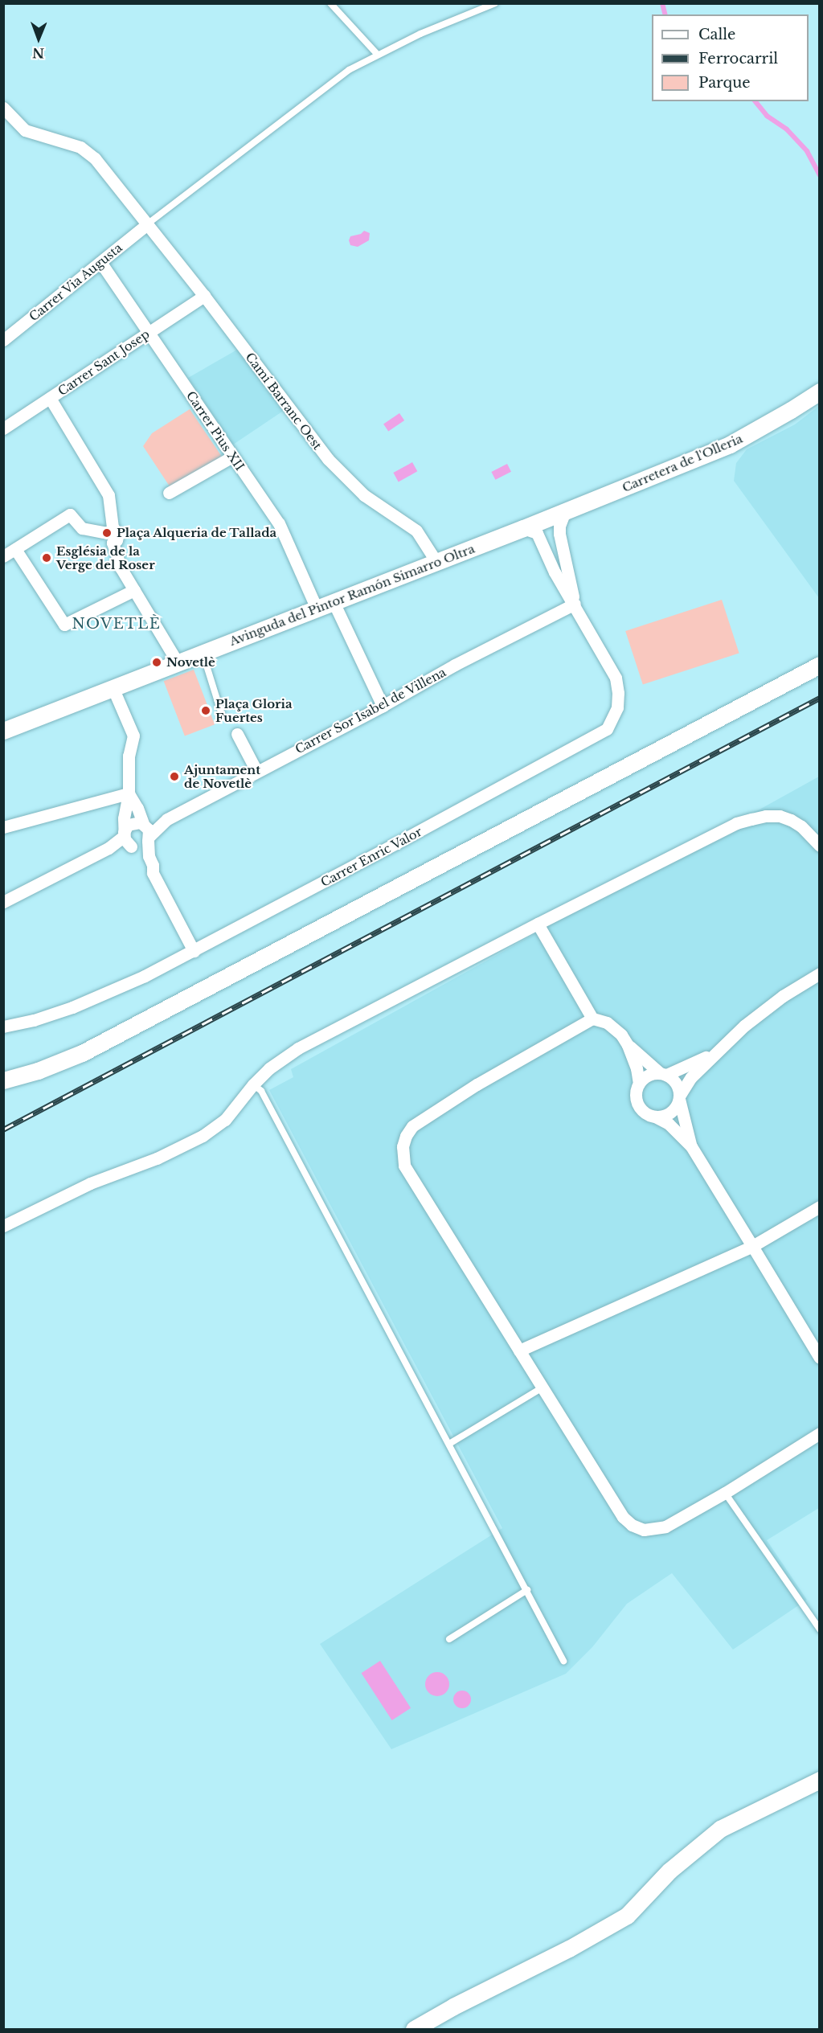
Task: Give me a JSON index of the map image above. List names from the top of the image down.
{
  "streets": {
    "street": [
      "Carrer Via Augusta",
      "Carrer Sant Josep",
      "Camí Barranc Oest",
      "Carrer Pius XII",
      "Carretera de l'Olleria",
      "Avinguda del Pintor Ramón Simarro Oltra",
      "Carrer Sor Isabel de Villena",
      "Carrer Enric Valor"
    ]
  },
  "crossings": [
    ["Carrer Via Augusta", "Camí Barranc Oest"],
    ["Carrer Via Augusta", "Carrer Pius XII"],
    ["Carrer Sant Josep", "Camí Barranc Oest"],
    ["Carrer Sant Josep", "Carrer Pius XII"],
    ["Camí Barranc Oest", "Avinguda del Pintor Ramón Simarro Oltra"],
    ["Carrer Pius XII", "Avinguda del Pintor Ramón Simarro Oltra"],
    ["Carretera de l'Olleria", "Avinguda del Pintor Ramón Simarro Oltra"],
    ["Carretera de l'Olleria", "Carrer Enric Valor"],
    ["Avinguda del Pintor Ramón Simarro Oltra", "Carrer Enric Valor"],
    ["Carrer Sor Isabel de Villena", "Carrer Enric Valor"]
  ],
  "districts": ["NOVETLÈ"],
  "places": [
    "Plaça Alqueria de Tallada",
    "Església de la Verge del Roser",
    "Novetlè",
    "Plaça Gloria Fuertes",
    "Ajuntament de Novetlè"
  ],
  "legend": ["Calle", "Ferrocarril", "Parque"],
  "north": "bottom"
}
